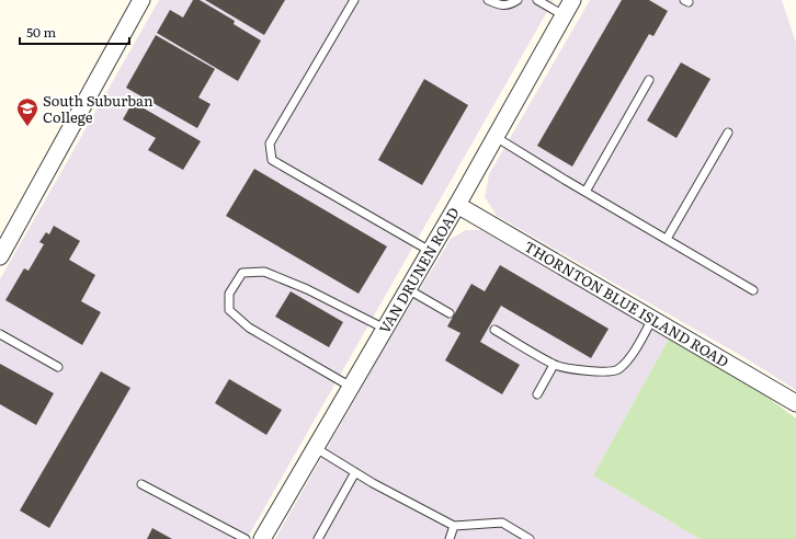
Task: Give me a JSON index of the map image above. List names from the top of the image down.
{
  "streets": {
    "street": ["VAN DRUNEN ROAD", "THORNTON BLUE ISLAND ROAD"]
  },
  "crossings": [
    ["VAN DRUNEN ROAD", "THORNTON BLUE ISLAND ROAD"]
  ],
  "places": {
    "school or university": ["South Suburban College"]
  },
  "scale_bar": "50 m"
}
